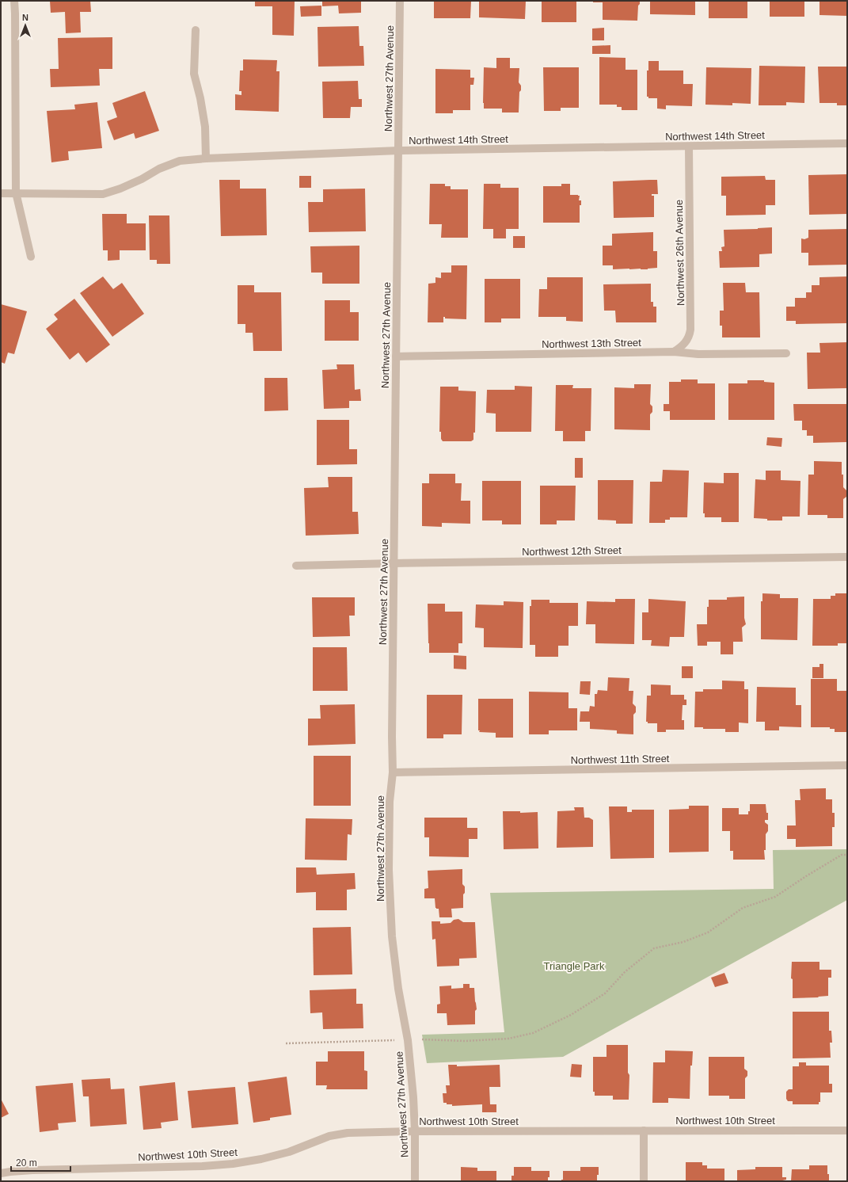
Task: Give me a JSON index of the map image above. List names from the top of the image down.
{
  "streets": {
    "street": [
      "Northwest 27th Avenue",
      "Northwest 14th Street",
      "Northwest 26th Avenue",
      "Northwest 13th Street",
      "Northwest 12th Street",
      "Northwest 11th Street",
      "Northwest 10th Street"
    ]
  },
  "crossings": [
    ["Northwest 27th Avenue", "Northwest 14th Street"],
    ["Northwest 27th Avenue", "Northwest 13th Street"],
    ["Northwest 27th Avenue", "Northwest 12th Street"],
    ["Northwest 27th Avenue", "Northwest 11th Street"],
    ["Northwest 27th Avenue", "Northwest 10th Street"],
    ["Northwest 14th Street", "Northwest 26th Avenue"],
    ["Northwest 26th Avenue", "Northwest 13th Street"]
  ],
  "parks": ["Triangle Park"],
  "scale_bar": "20 m",
  "north": "top"
}
